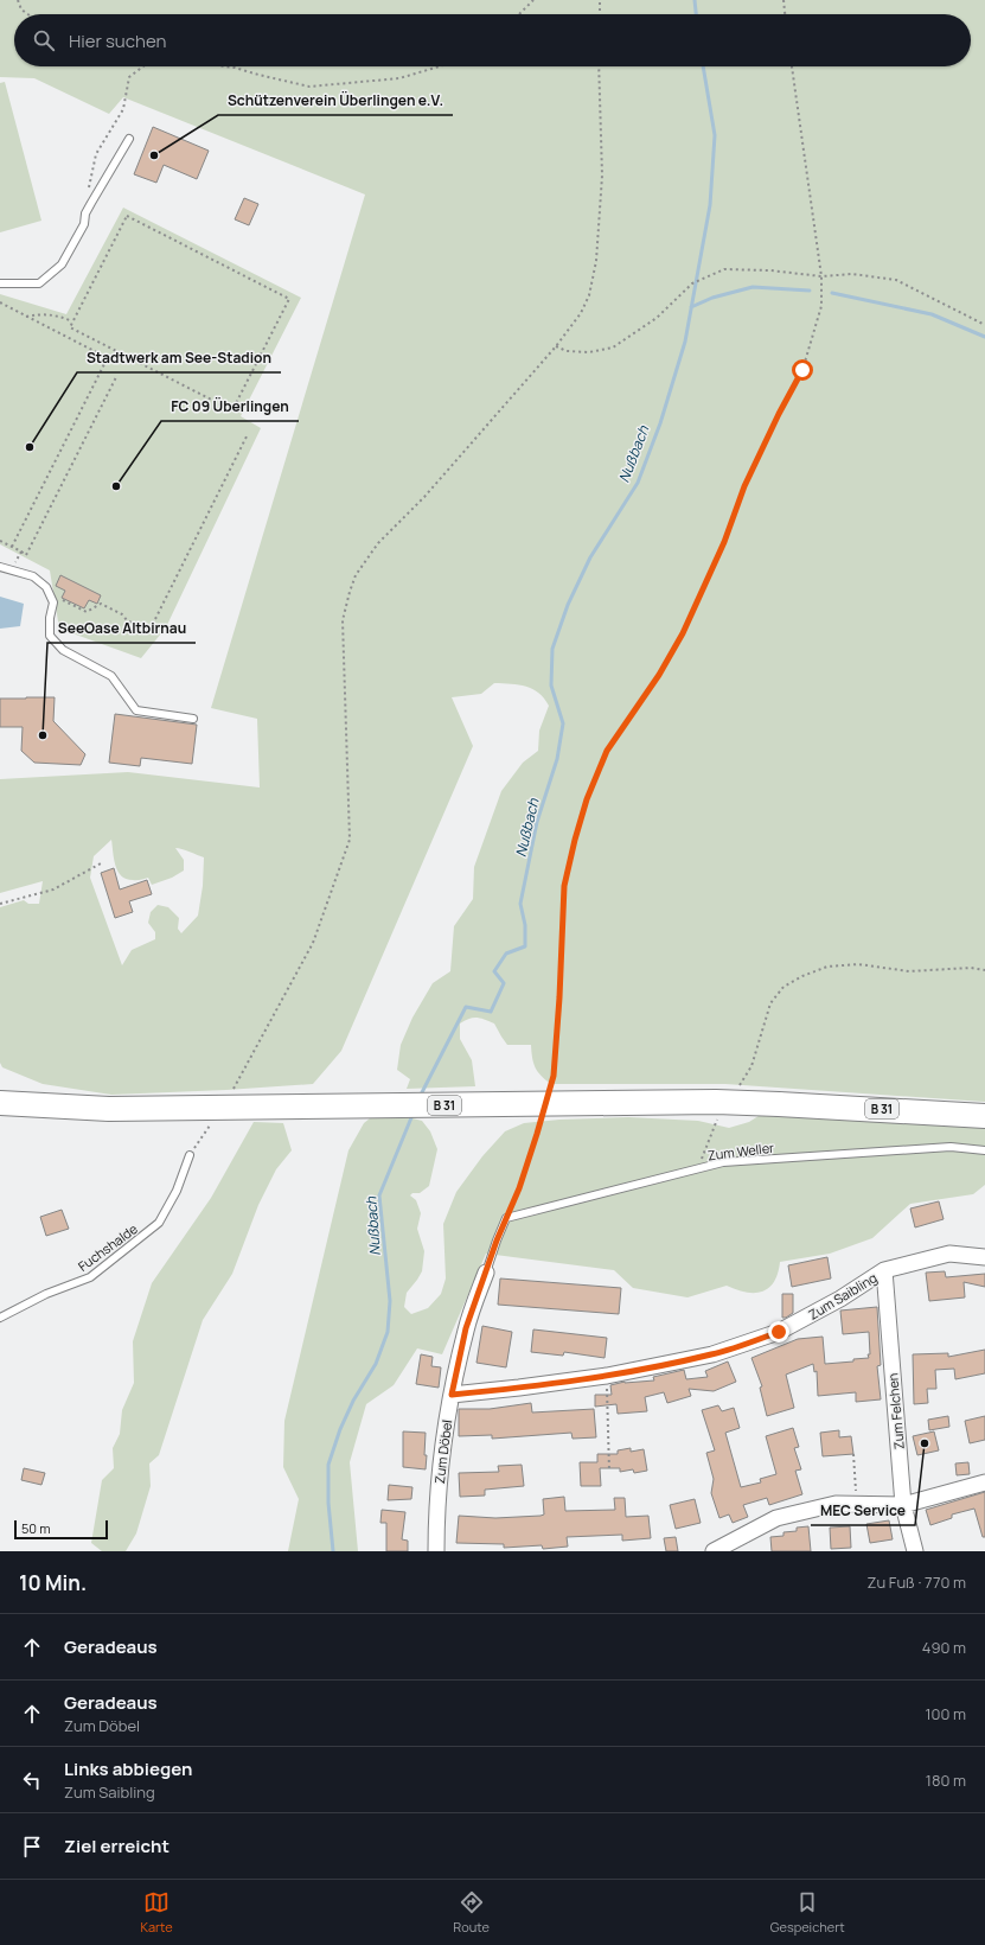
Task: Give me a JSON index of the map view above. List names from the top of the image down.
{
  "streets": {
    "main road": ["B 31"],
    "street": ["Zum Saibling", "Zum Felchen", "Zum Döbel"],
    "lane": ["Zum Weller", "Fuchshalde"]
  },
  "crossings": [
    ["Zum Weller", "Zum Döbel"],
    ["Zum Saibling", "Zum Felchen"],
    ["Zum Saibling", "Zum Döbel"]
  ],
  "water": ["Nußbach"],
  "places": [
    "Schützenverein Überlingen e.V.",
    "Stadtwerk am See-Stadion",
    "FC 09 Überlingen",
    "SeeOase Altbirnau",
    "MEC Service"
  ],
  "scale_bar": "50 m",
  "page": {
    "search": "Hier suchen",
    "scale": "50 m",
    "heading": ["10 Min.", "Zu Fuß · 770 m"],
    "list": [
      ["Geradeaus", "490 m"],
      ["Geradeaus", "Zum Döbel", "100 m"],
      ["Links abbiegen", "Zum Saibling", "180 m"],
      "Ziel erreicht"
    ],
    "nav": ["Karte", "Route", "Gespeichert"]
  }
}
